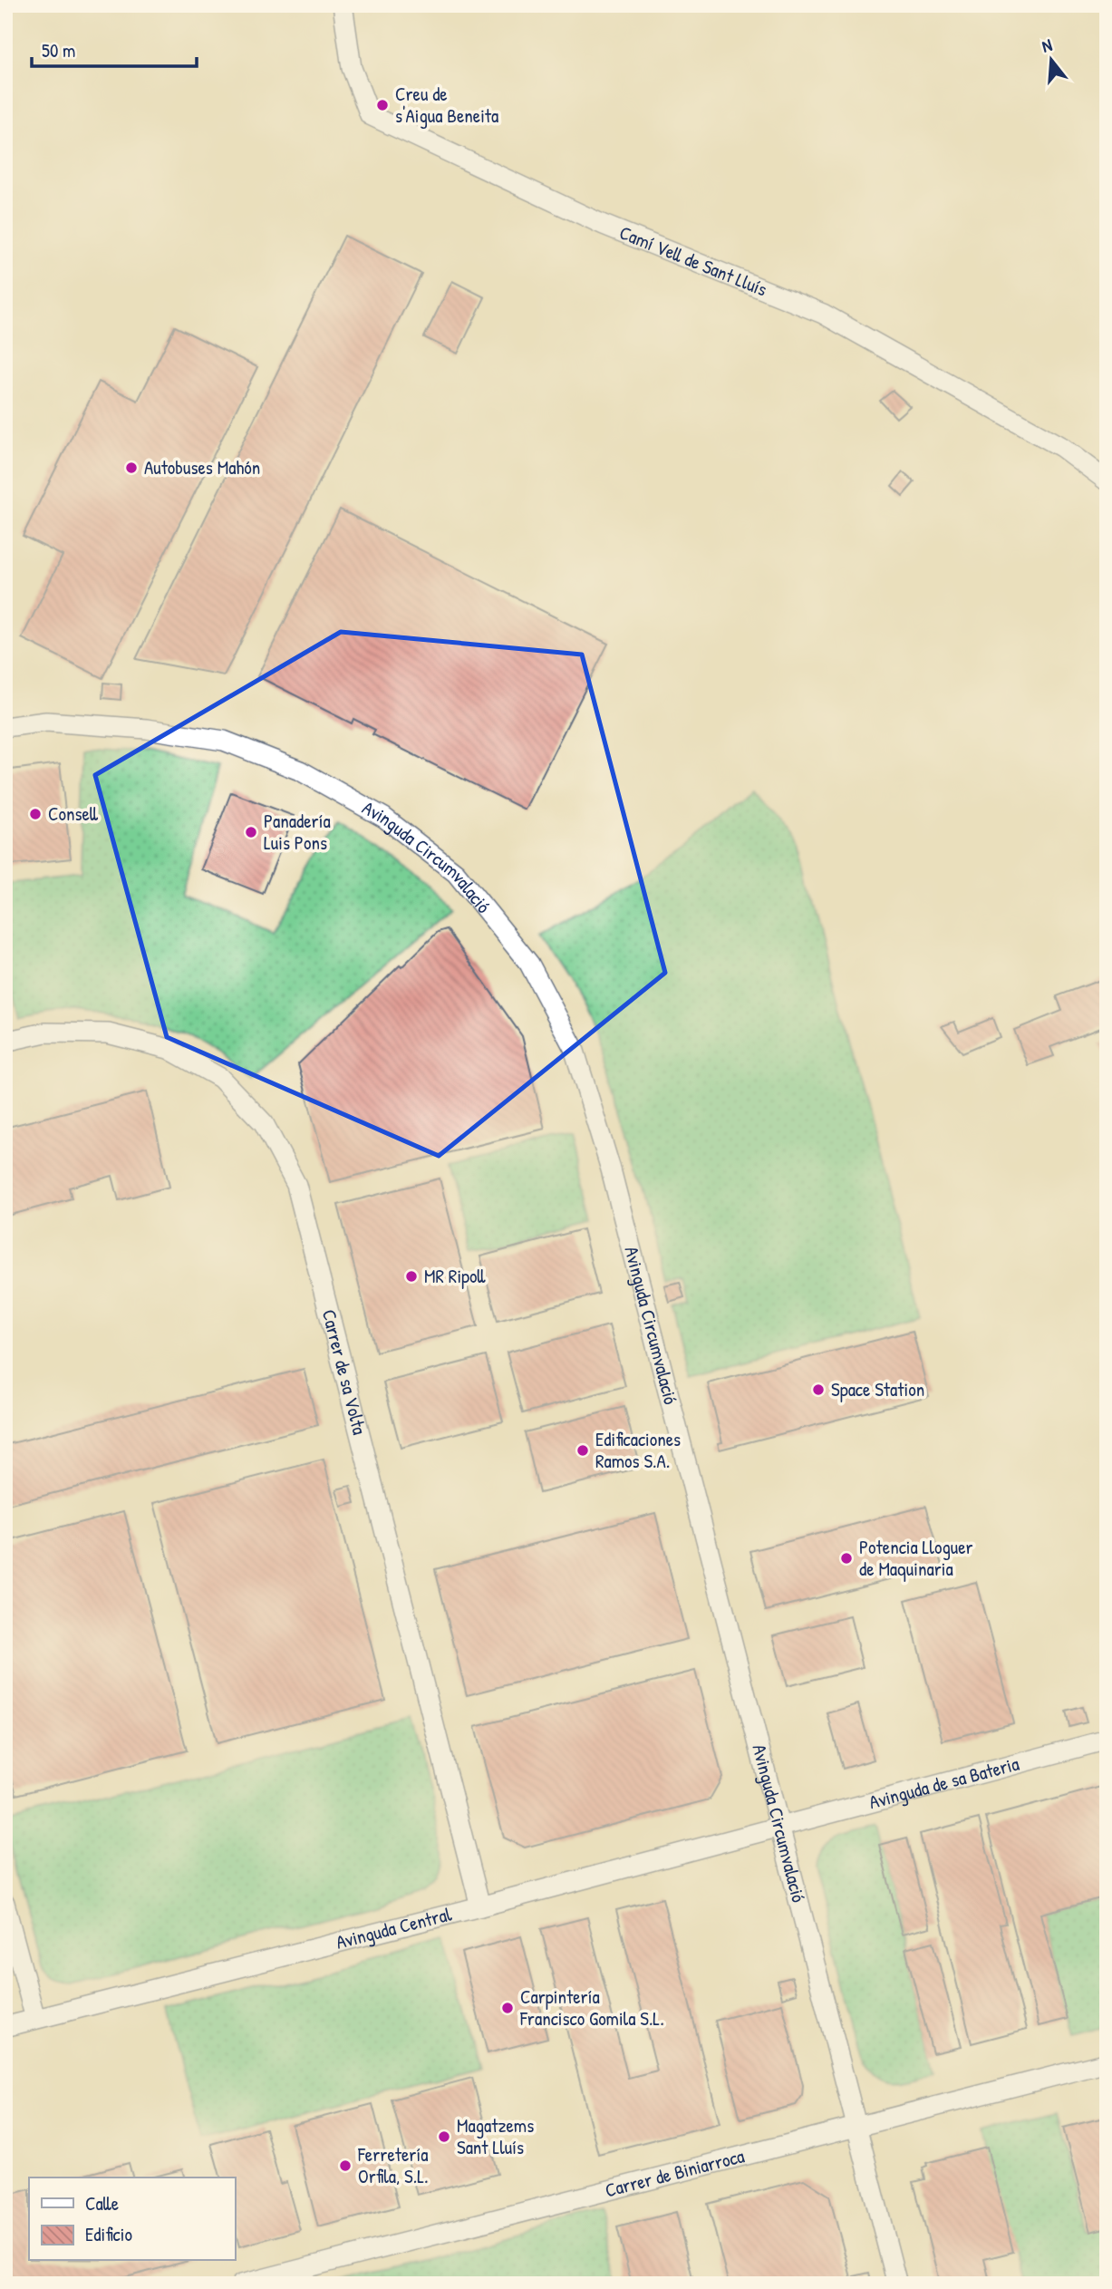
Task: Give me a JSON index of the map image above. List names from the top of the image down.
{
  "streets": {
    "street": [
      "Camí Vell de Sant Lluís",
      "Avinguda Circumvalació",
      "Carrer de sa Volta",
      "Avinguda de sa Bateria",
      "Avinguda Central",
      "Carrer de Biniarroca"
    ]
  },
  "crossings": [
    ["Avinguda Circumvalació", "Avinguda de sa Bateria"],
    ["Avinguda Circumvalació", "Avinguda Central"],
    ["Avinguda Circumvalació", "Carrer de Biniarroca"],
    ["Carrer de sa Volta", "Avinguda Central"],
    ["Avinguda de sa Bateria", "Avinguda Central"]
  ],
  "places": [
    "Creu de s'Aigua Beneita",
    "Autobuses Mahón",
    "Consell",
    "Panadería Luis Pons",
    "MR Ripoll",
    "Space Station",
    "Edificaciones Ramos S.A.",
    "Potencia Lloguer de Maquinaria",
    "Carpintería Francisco Gomila S.L.",
    "Magatzems Sant Lluís",
    "Ferretería Orfila, S.L."
  ],
  "legend": ["Calle", "Edificio"],
  "scale_bar": "50 m",
  "north": "top"
}
